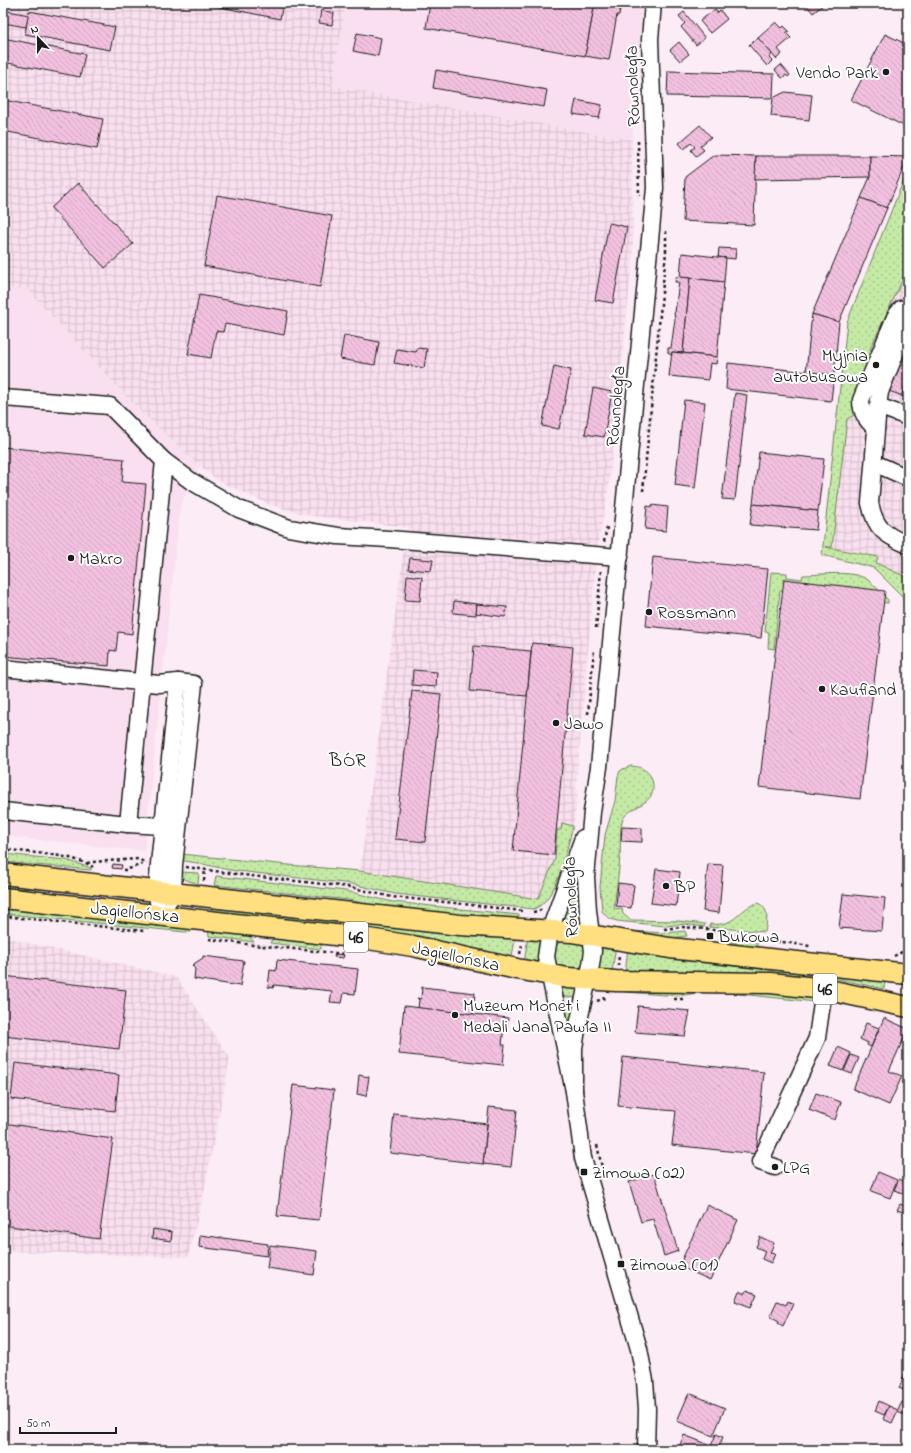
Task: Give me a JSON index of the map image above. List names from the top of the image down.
{
  "streets": {
    "main road": ["Jagiellońska", "46"],
    "street": ["Równoległa"]
  },
  "crossings": [
    ["Równoległa", "Jagiellońska"]
  ],
  "districts": ["BÓR"],
  "places": {
    "other": [
      "Vendo Park",
      "Myjnia autobusowa",
      "Makro",
      "Rossmann",
      "Kaufland",
      "Jawo",
      "BP",
      "Muzeum Monet i Medali Jana Pawła II",
      "LPG"
    ],
    "transit": ["Bukowa", "Zimowa (02)", "Zimowa (01)"]
  },
  "scale_bar": "50 m",
  "north": "top"
}
